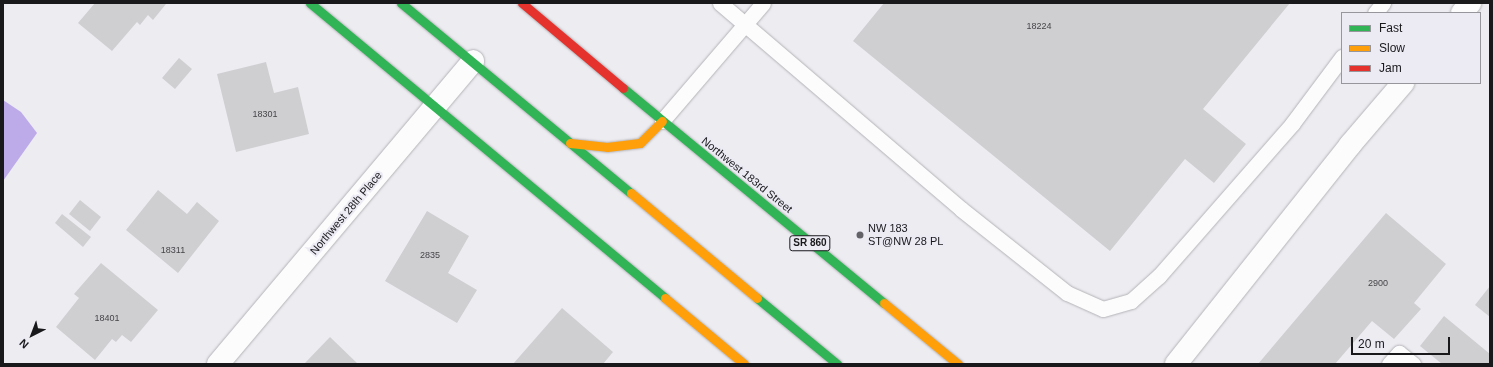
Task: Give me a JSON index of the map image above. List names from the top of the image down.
{
  "streets": {
    "main road": ["Northwest 183rd Street", "SR 860"],
    "street": ["Northwest 28th Place"]
  },
  "places": ["NW 183 ST@NW 28 PL"],
  "house_numbers": [
    "18224",
    "18301",
    "18311",
    "2835",
    "2900",
    "18401"
  ],
  "legend": ["Fast", "Slow", "Jam"],
  "scale_bar": "20 m",
  "north": "bottom left"
}
